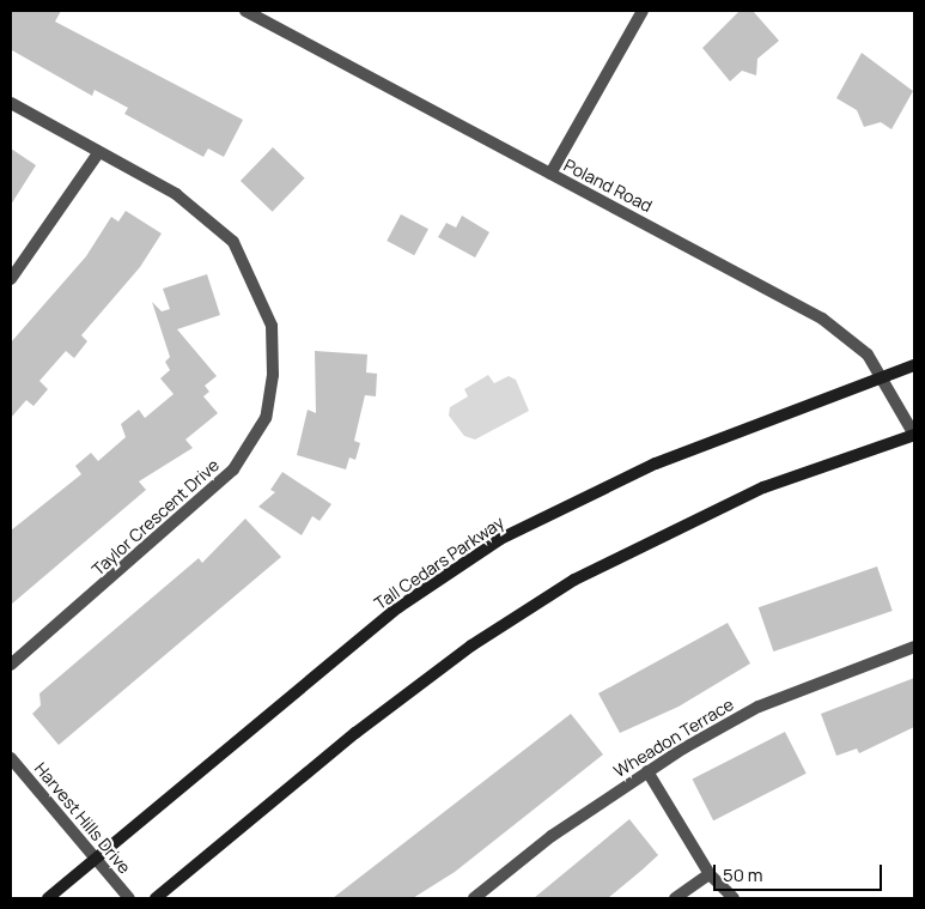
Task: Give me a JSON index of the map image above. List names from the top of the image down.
{
  "streets": {
    "main road": ["Tall Cedars Parkway"],
    "street": [
      "Poland Road",
      "Taylor Crescent Drive",
      "Wheadon Terrace",
      "Harvest Hills Drive"
    ]
  },
  "crossings": [
    ["Poland Road", "Tall Cedars Parkway"],
    ["Tall Cedars Parkway", "Harvest Hills Drive"]
  ],
  "scale_bar": "50 m"
}
